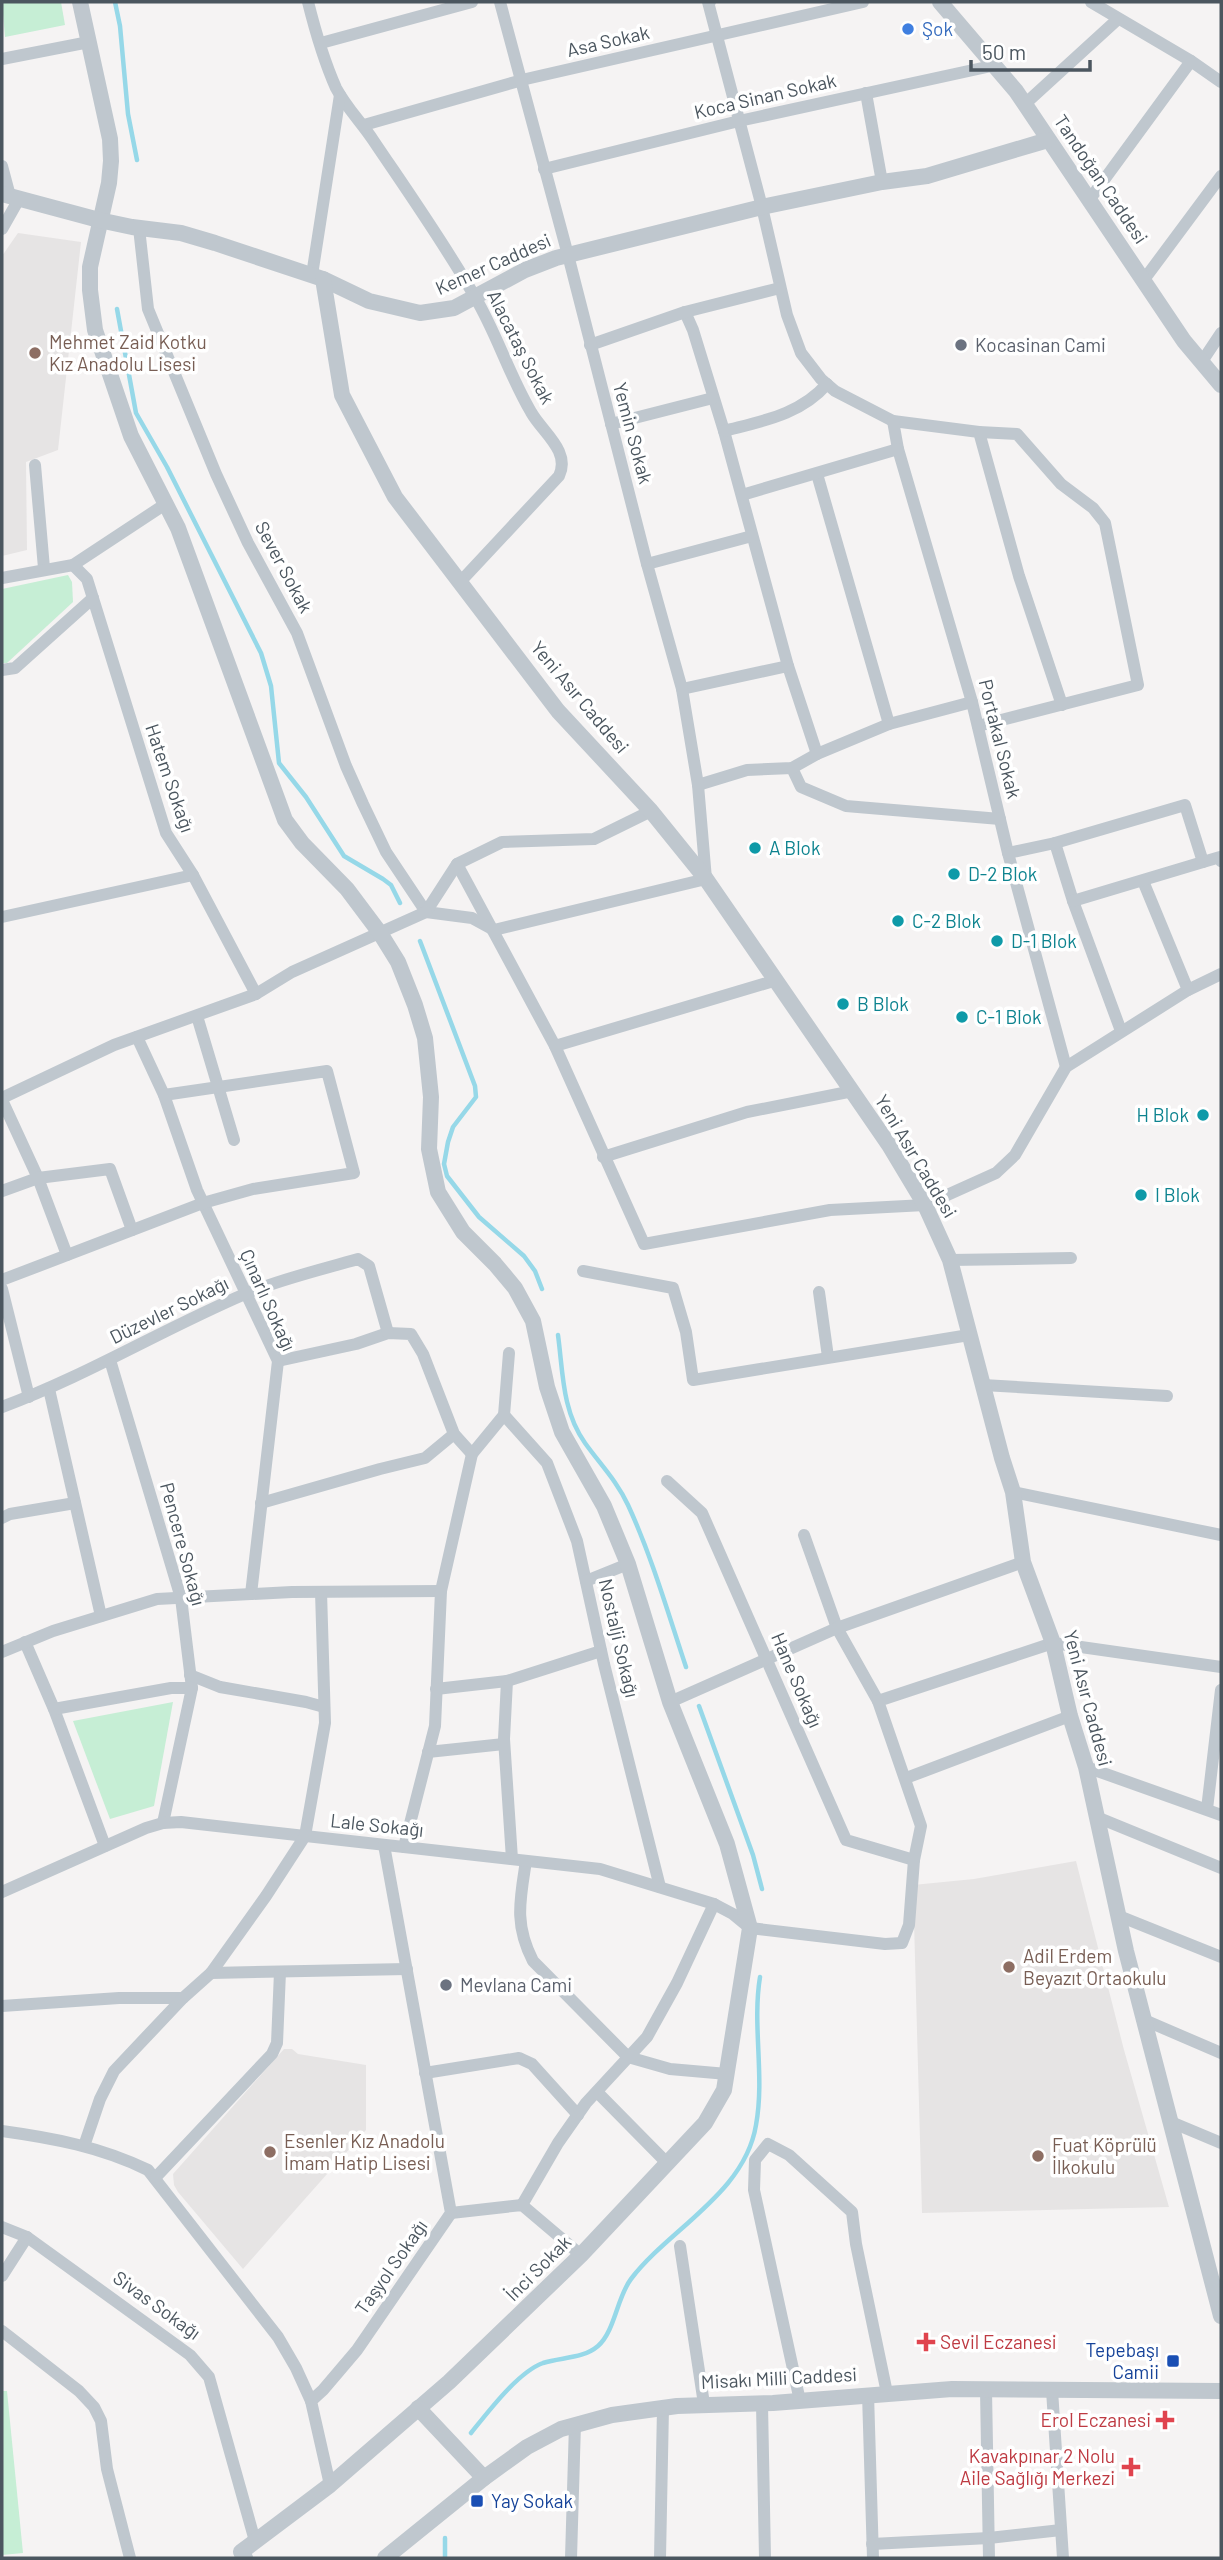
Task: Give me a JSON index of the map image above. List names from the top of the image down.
{
  "streets": {
    "street": [
      "Asa Sokak",
      "Koca Sinan Sokak",
      "Tandoğan Caddesi",
      "Kemer Caddesi",
      "Alacataş Sokak",
      "Yemin Sokak",
      "Sever Sokak",
      "Yeni Asır Caddesi",
      "Portakal Sokak",
      "Hatem Sokağı",
      "Çınarlı Sokağı",
      "Düzevler Sokağı",
      "Pencere Sokağı",
      "Nostalji Sokağı",
      "Hane Sokağı",
      "Lale Sokağı",
      "Taşyol Sokağı",
      "İnci Sokak",
      "Sivas Sokağı",
      "Misakı Milli Caddesi"
    ]
  },
  "crossings": [
    ["Asa Sokak", "Alacataş Sokak"],
    ["Asa Sokak", "Yemin Sokak"],
    ["Koca Sinan Sokak", "Tandoğan Caddesi"],
    ["Koca Sinan Sokak", "Yemin Sokak"],
    ["Tandoğan Caddesi", "Kemer Caddesi"],
    ["Kemer Caddesi", "Alacataş Sokak"],
    ["Kemer Caddesi", "Yemin Sokak"],
    ["Kemer Caddesi", "Sever Sokak"],
    ["Kemer Caddesi", "Yeni Asır Caddesi"],
    ["Alacataş Sokak", "Yeni Asır Caddesi"],
    ["Yemin Sokak", "Yeni Asır Caddesi"],
    ["Çınarlı Sokağı", "Düzevler Sokağı"],
    ["Düzevler Sokağı", "Pencere Sokağı"],
    ["Pencere Sokağı", "Lale Sokağı"],
    ["Nostalji Sokağı", "Lale Sokağı"],
    ["Lale Sokağı", "Taşyol Sokağı"],
    ["Lale Sokağı", "İnci Sokak"],
    ["İnci Sokak", "Sivas Sokağı"]
  ],
  "places": {
    "other": [
      "Şok",
      "Kocasinan Cami",
      "Mehmet Zaid Kotku Kız Anadolu Lisesi",
      "A Blok",
      "D-2 Blok",
      "C-2 Blok",
      "D-1 Blok",
      "B Blok",
      "C-1 Blok",
      "H Blok",
      "I Blok",
      "Adil Erdem Beyazıt Ortaokulu",
      "Mevlana Cami",
      "Esenler Kız Anadolu İmam Hatip Lisesi",
      "Fuat Köprülü İlkokulu"
    ],
    "health": ["Sevil Eczanesi", "Erol Eczanesi", "Kavakpınar 2 Nolu Aile Sağlığı Merkezi"],
    "transit": ["Tepebaşı Camii", "Yay Sokak"]
  },
  "scale_bar": "50 m"
}
